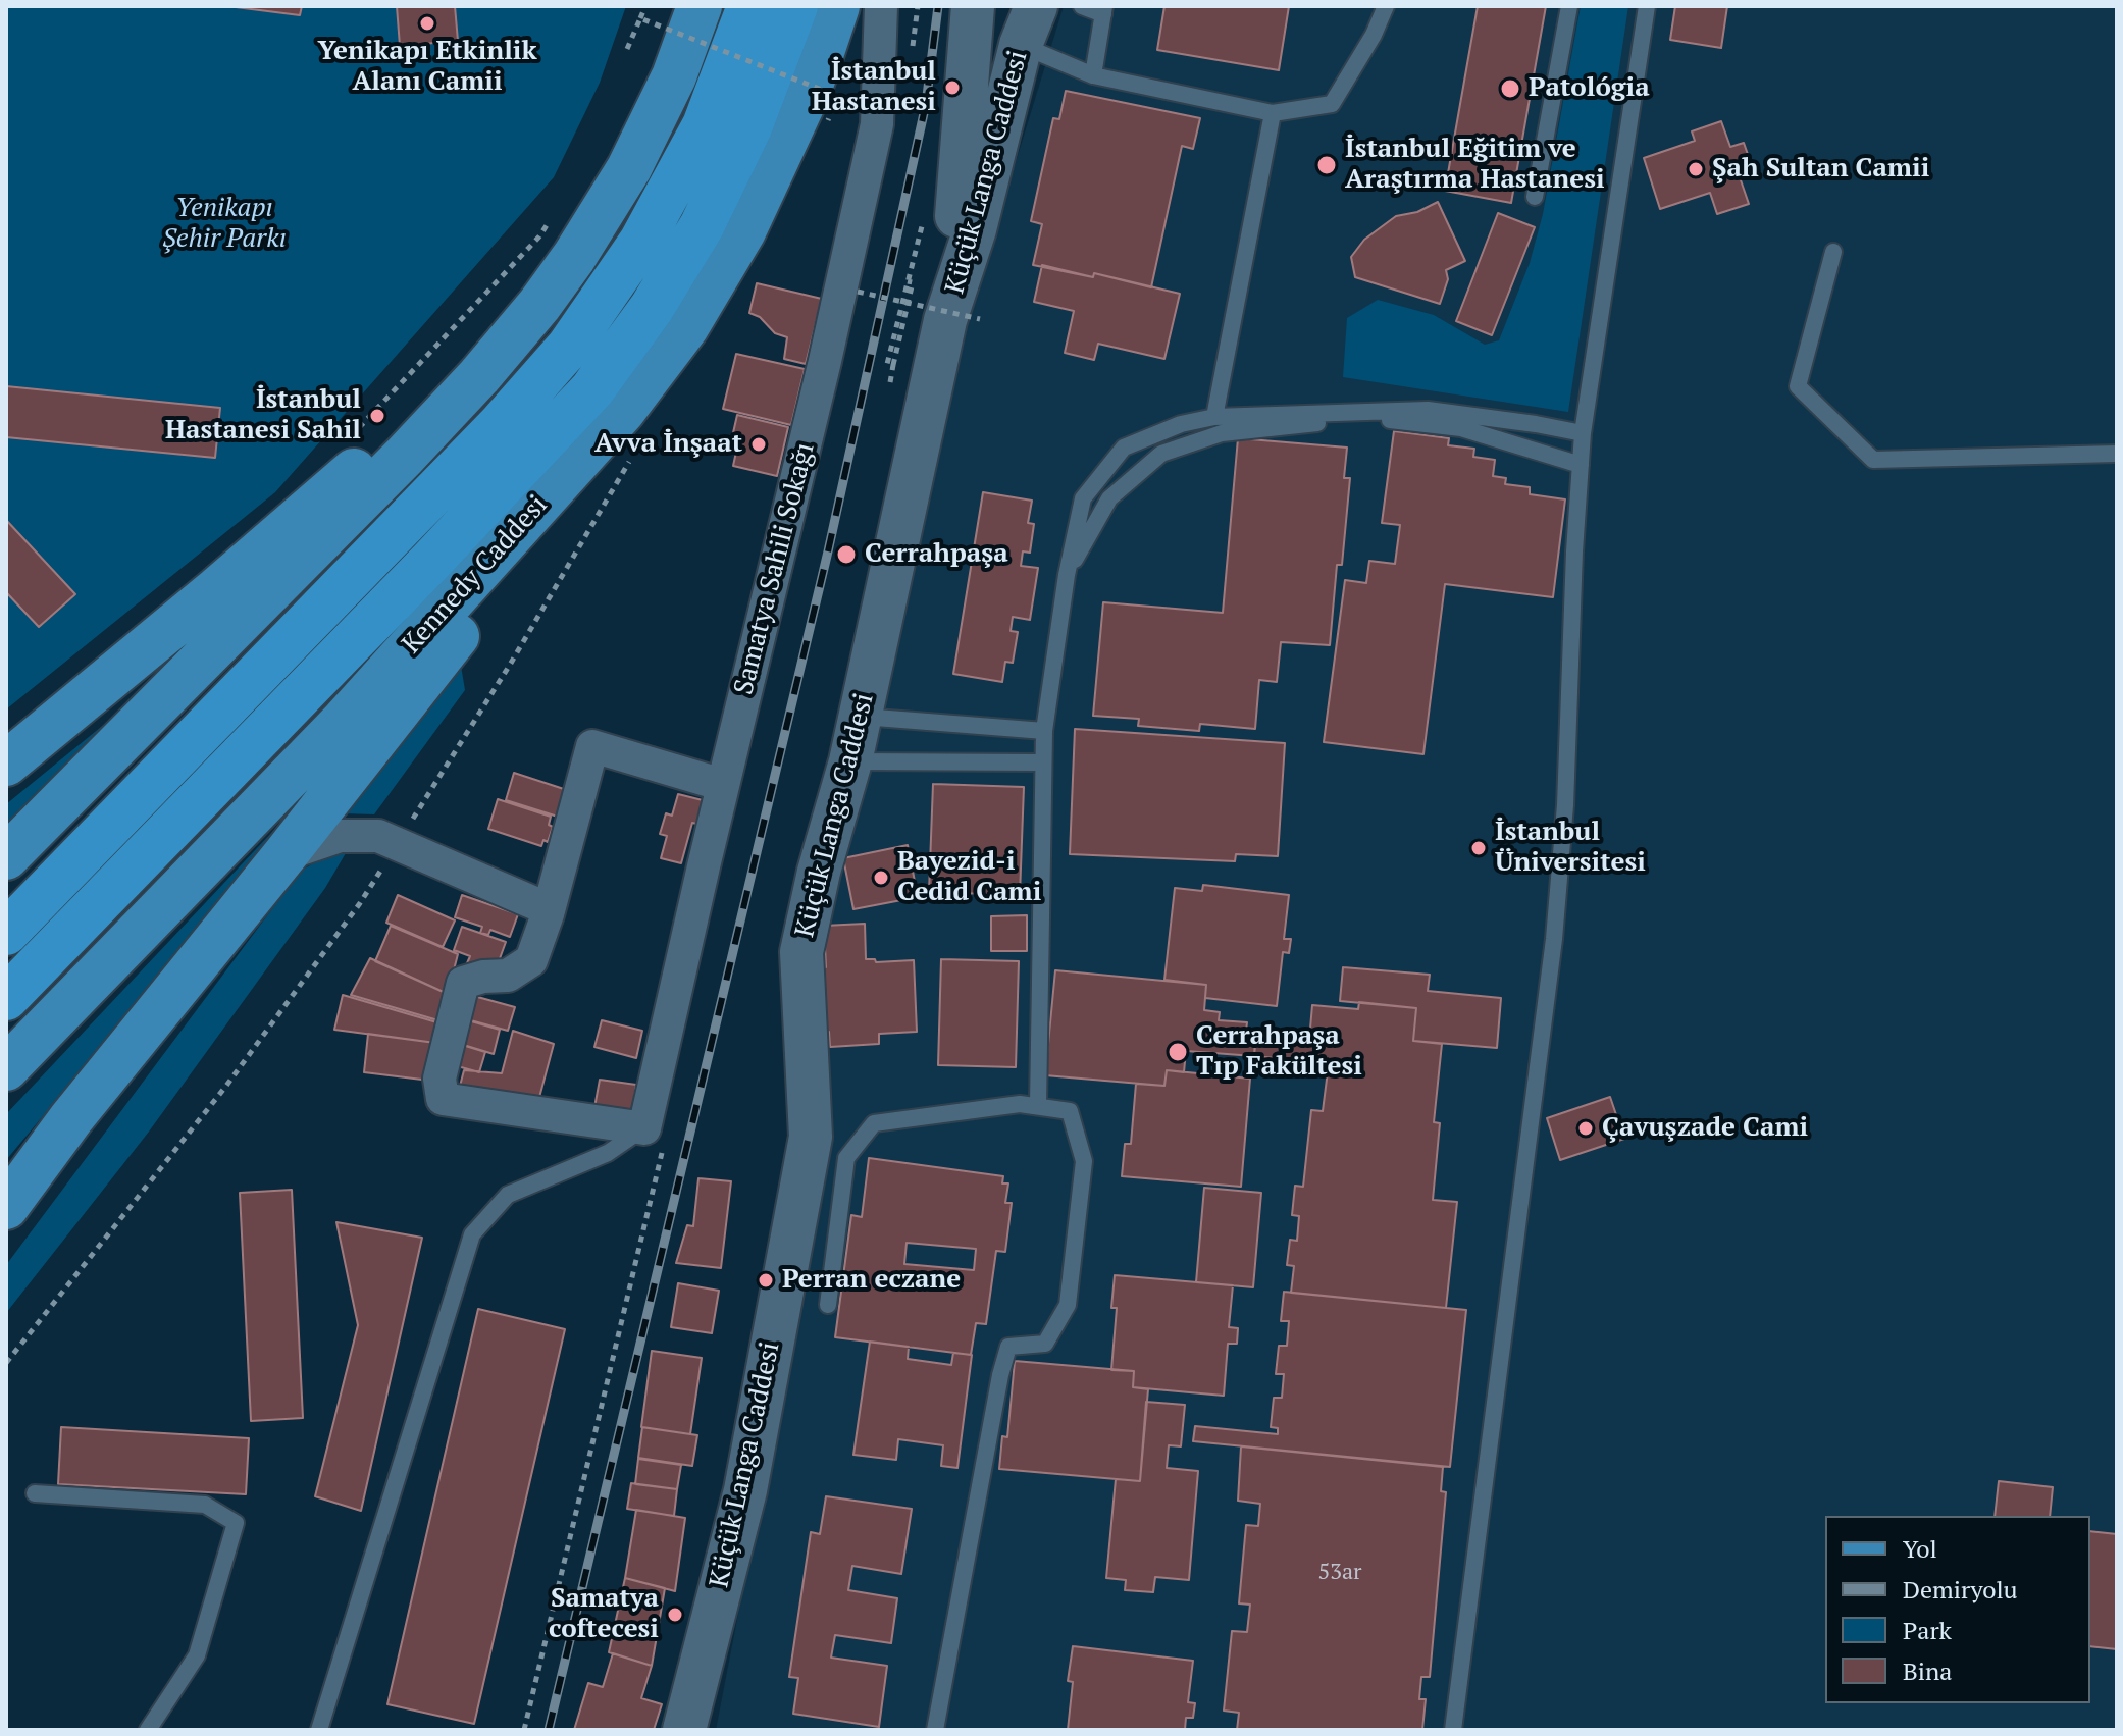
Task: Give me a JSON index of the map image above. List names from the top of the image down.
{
  "streets": {
    "main road": ["Kennedy Caddesi"],
    "street": ["Küçük Langa Caddesi", "Samatya Sahili Sokağı"]
  },
  "parks": ["Yenikapı Şehir Parkı"],
  "places": [
    "Yenikapı Etkinlik Alanı Camii",
    "İstanbul Hastanesi",
    "Patológia",
    "İstanbul Eğitim ve Araştırma Hastanesi",
    "Şah Sultan Camii",
    "İstanbul Hastanesi Sahil",
    "Avva İnşaat",
    "Cerrahpaşa",
    "İstanbul Üniversitesi",
    "Bayezid-i Cedid Cami",
    "Cerrahpaşa Tıp Fakültesi",
    "Çavuşzade Cami",
    "Perran eczane",
    "Samatya coftecesi"
  ],
  "house_numbers": ["53ar"],
  "legend": [
    "Yol",
    "Demiryolu",
    "Park",
    "Bina"
  ]
}
